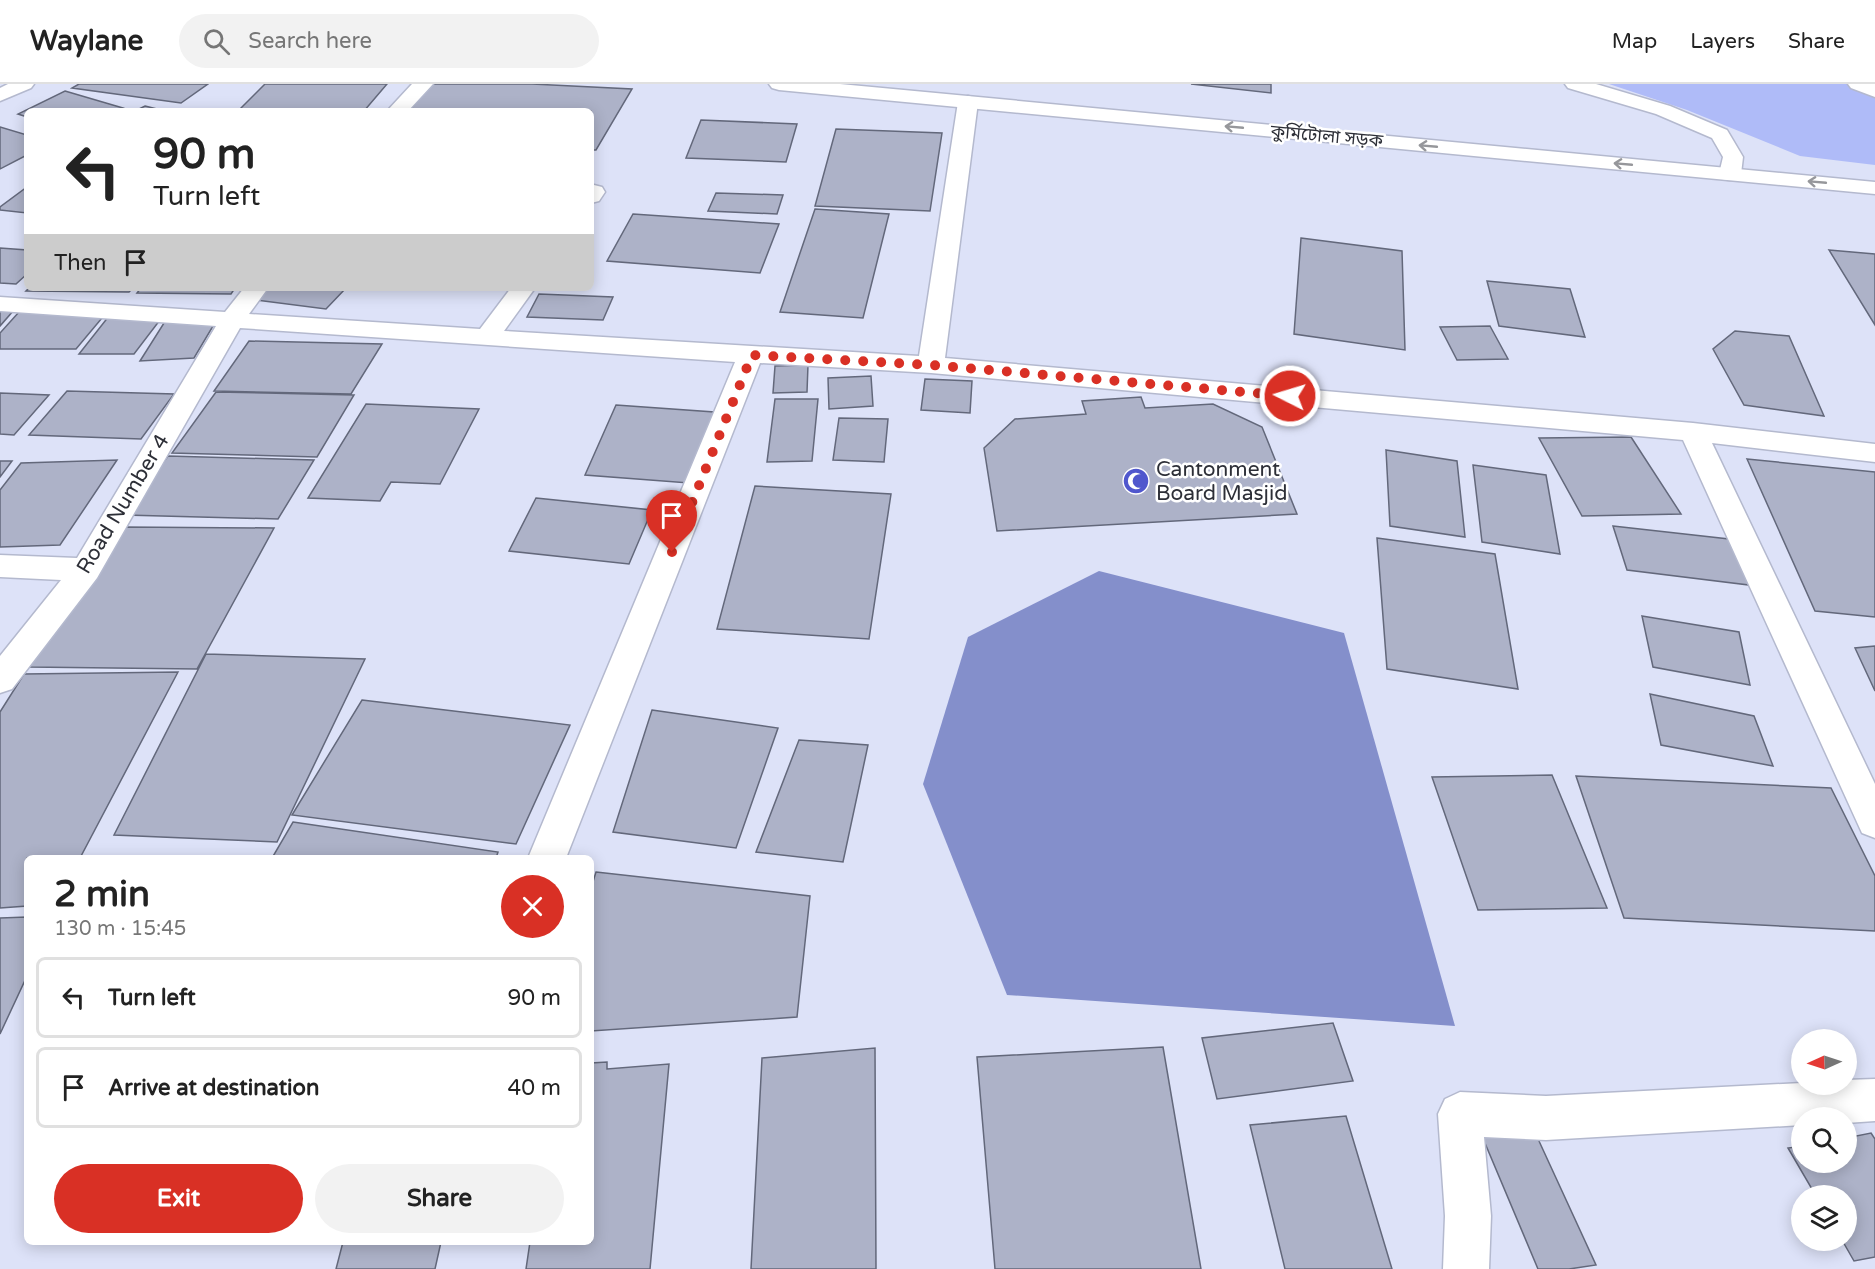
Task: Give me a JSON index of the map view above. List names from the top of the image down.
{
  "streets": {
    "street": ["কুর্মিটোলা সড়ক", "Road Number 4"]
  },
  "places": {
    "mosque": ["Cantonment Board Masjid"]
  },
  "north": "left",
  "page": {
    "header": "Waylane",
    "search": "Search here",
    "nav": ["Map", "Layers", "Share"],
    "turn": ["90 m", "Turn left"],
    "then": "Then",
    "heading": ["2 min", "130 m · 15:45"],
    "list": [
      {
        "name": "Turn left",
        "value": "90 m"
      },
      {
        "name": "Arrive at destination",
        "value": "40 m"
      }
    ],
    "buttons": ["Exit", "Share"]
  }
}
